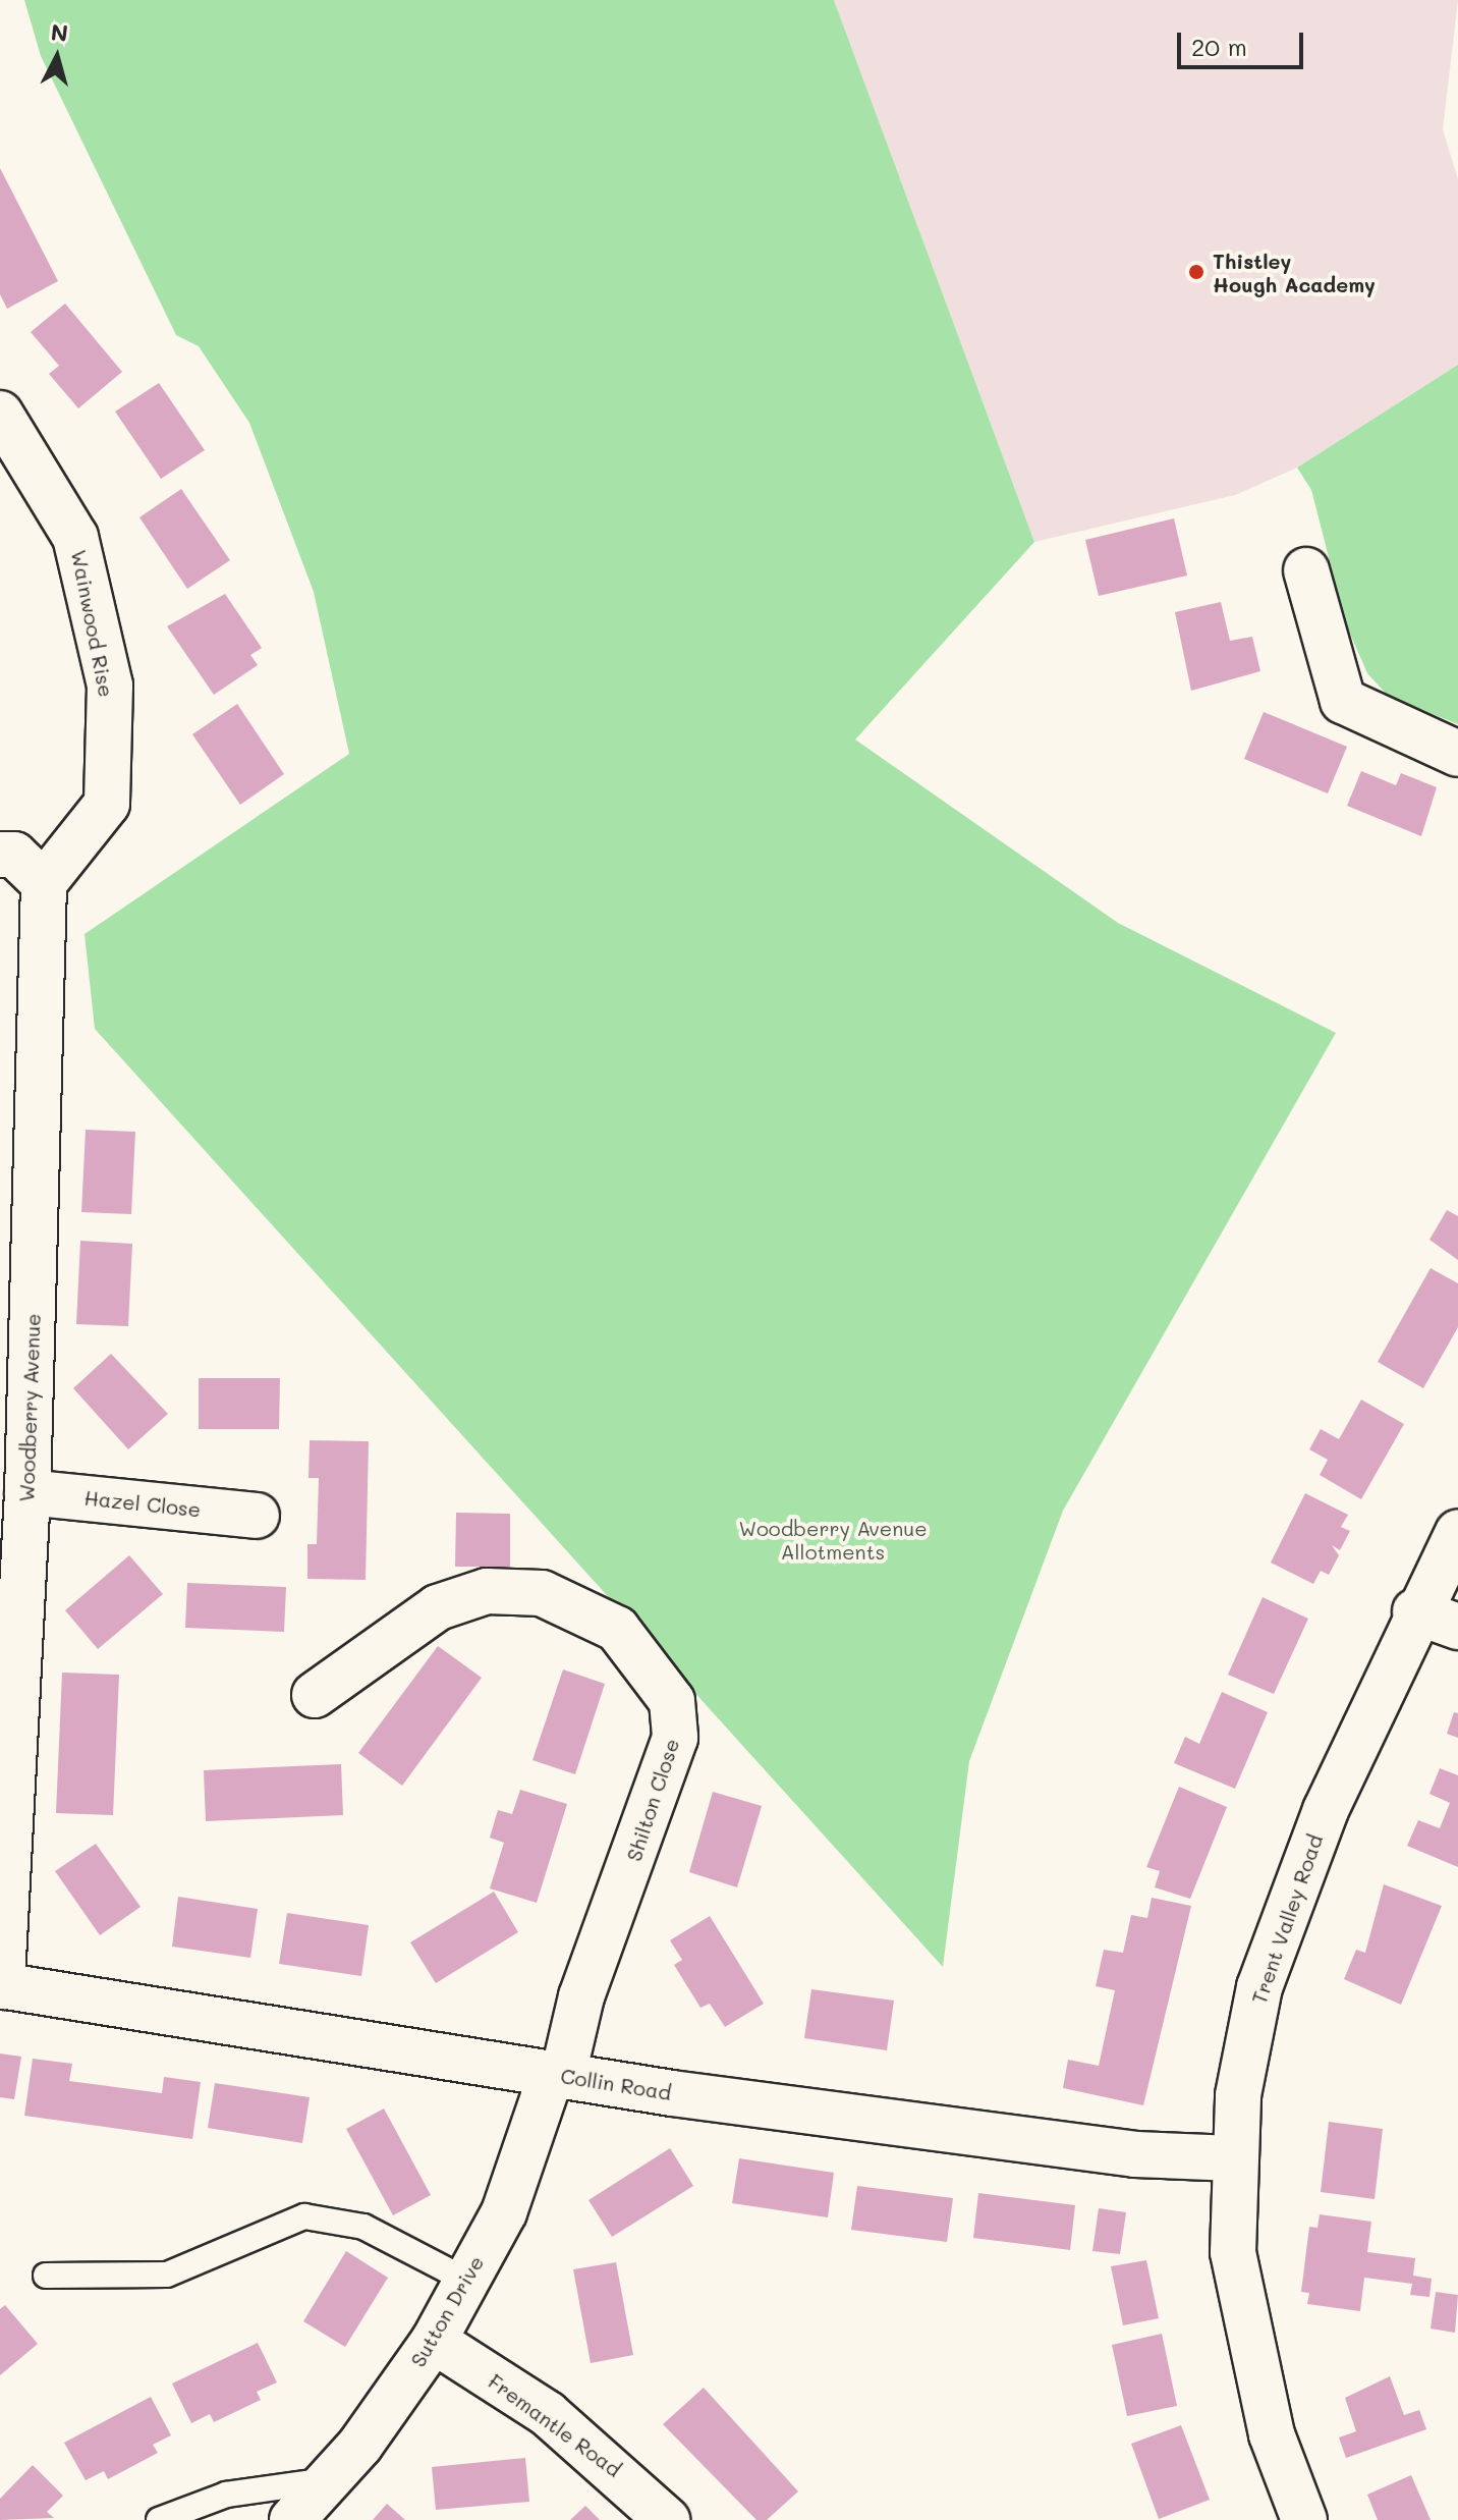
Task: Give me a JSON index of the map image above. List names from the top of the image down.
{
  "streets": {
    "street": [
      "Wainwood Rise",
      "Woodberry Avenue",
      "Hazel Close",
      "Shilton Close",
      "Trent Valley Road",
      "Collin Road",
      "Sutton Drive",
      "Fremantle Road"
    ]
  },
  "crossings": [
    ["Wainwood Rise", "Woodberry Avenue"],
    ["Woodberry Avenue", "Hazel Close"],
    ["Woodberry Avenue", "Collin Road"],
    ["Shilton Close", "Collin Road"],
    ["Shilton Close", "Sutton Drive"],
    ["Trent Valley Road", "Collin Road"],
    ["Collin Road", "Sutton Drive"],
    ["Sutton Drive", "Fremantle Road"]
  ],
  "parks": ["Woodberry Avenue Allotments"],
  "places": ["Thistley Hough Academy"],
  "scale_bar": "20 m",
  "north": "top"
}
